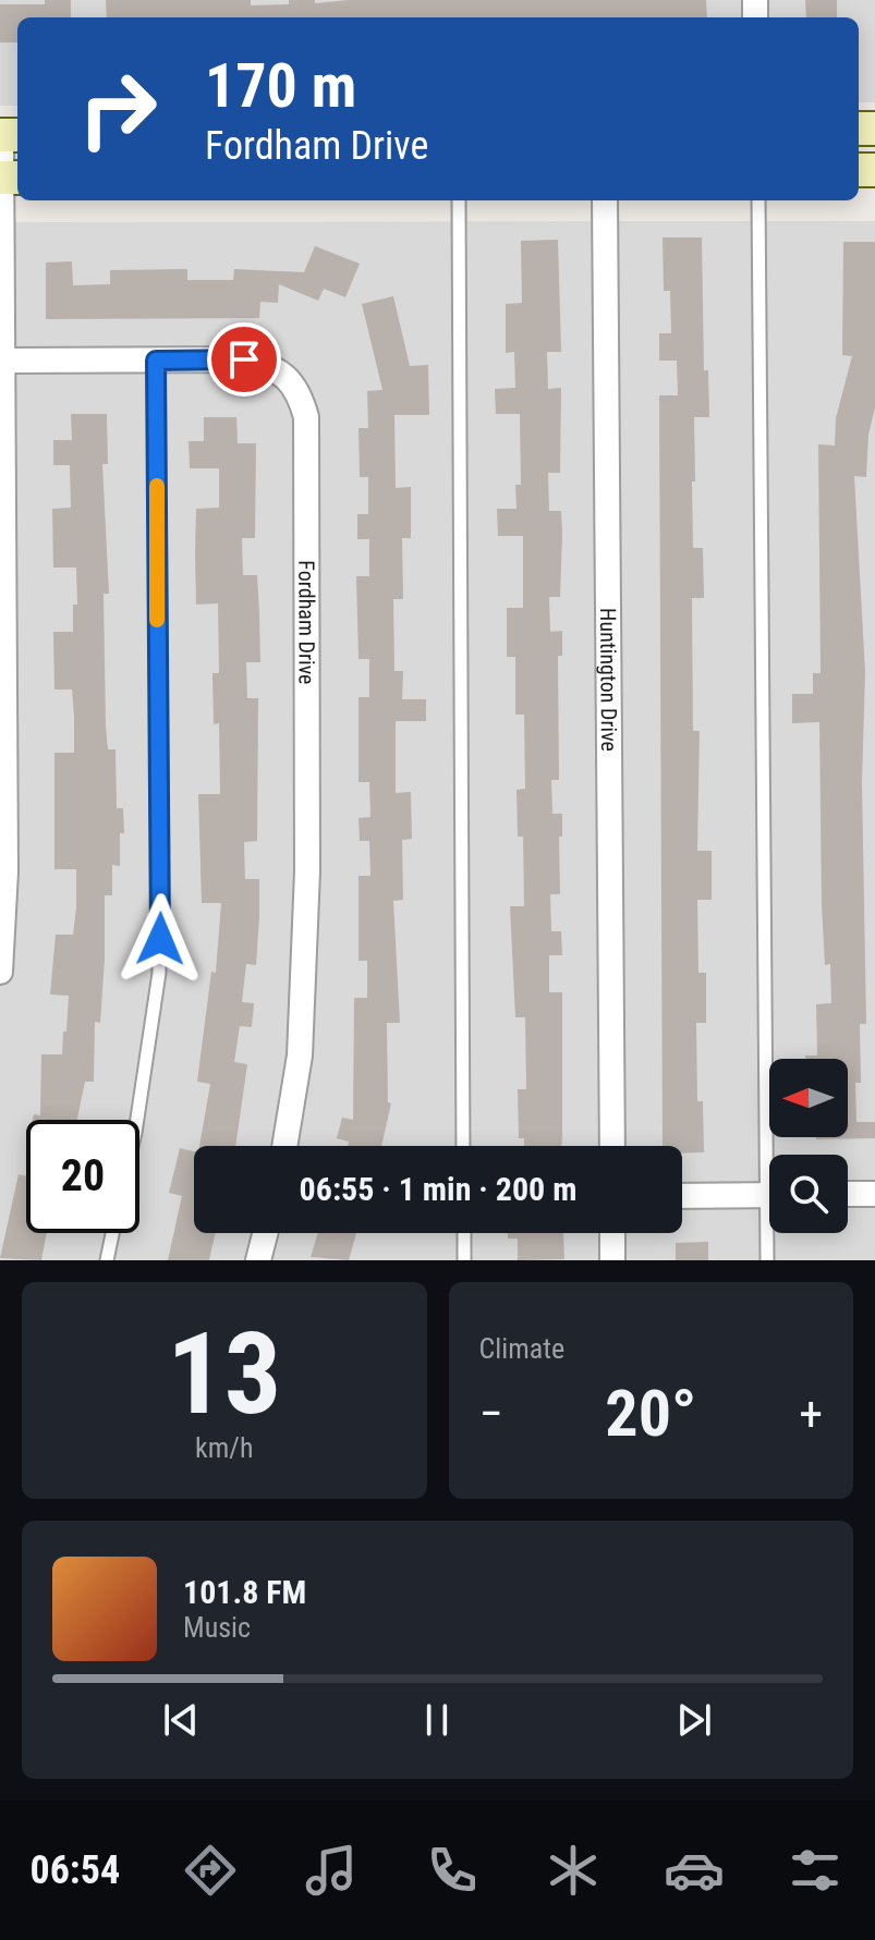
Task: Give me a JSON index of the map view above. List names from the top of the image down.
{
  "streets": {
    "street": ["Fordham Drive", "Huntington Drive"]
  },
  "north": "left",
  "page": {
    "turn": ["170 m", "Fordham Drive"],
    "limit": "20",
    "trip": "06:55 · 1 min · 200 m",
    "tile": [
      ["13", "km/h"],
      "Climate"
    ],
    "heat": ["−", "20°", "+"],
    "song": ["101.8 FM", "Music"],
    "tabs": "06:54"
  }
}
